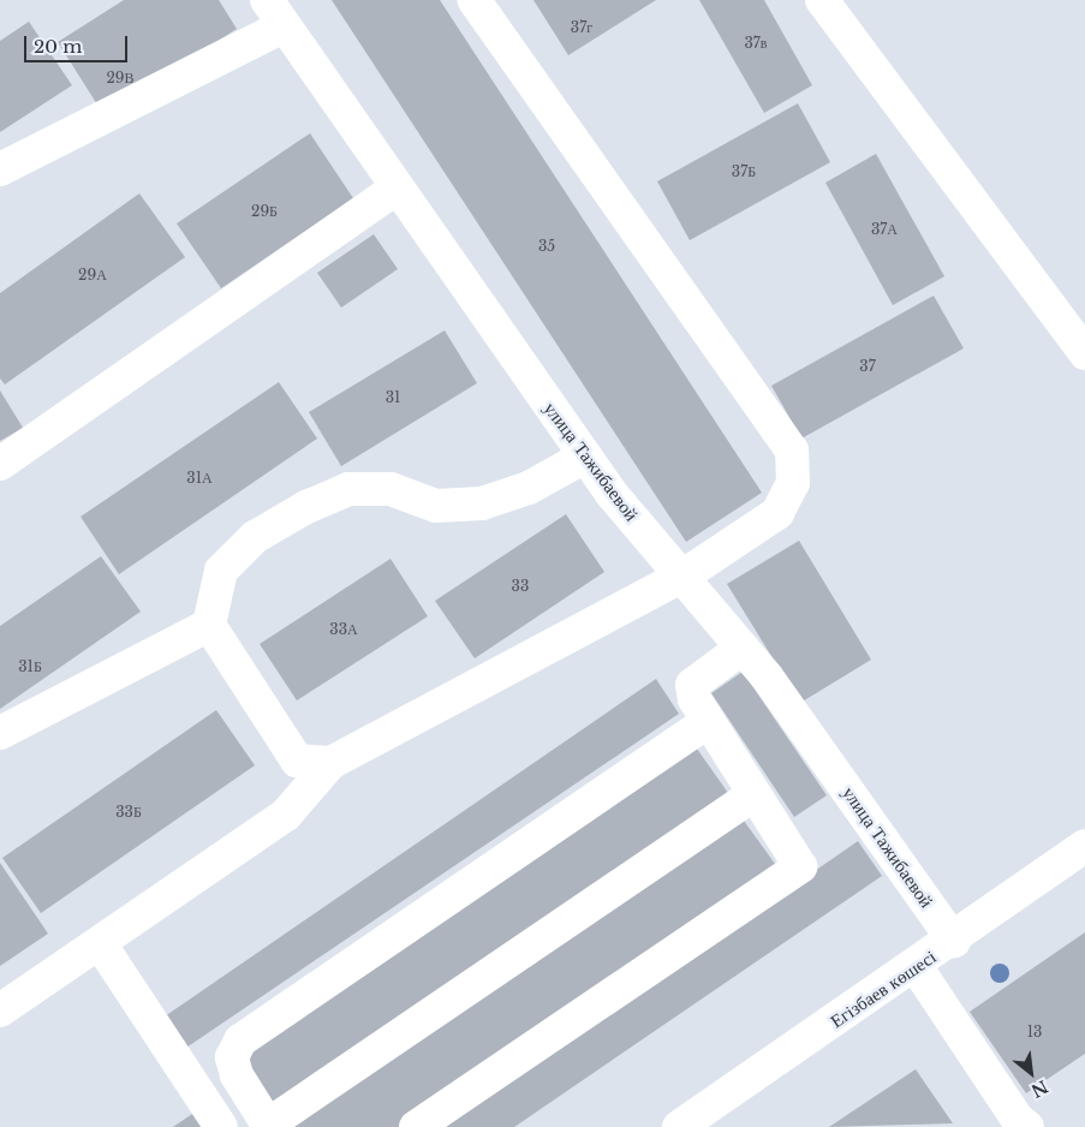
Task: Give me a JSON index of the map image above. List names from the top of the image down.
{
  "streets": {
    "street": ["улица Тажибаевой", "Егізбаев көшесі"]
  },
  "crossings": [
    ["улица Тажибаевой", "Егізбаев көшесі"]
  ],
  "house_numbers": [
    "37г",
    "37в",
    "29В",
    "37Б",
    "29Б",
    "37А",
    "35",
    "29А",
    "37",
    "31",
    "31А",
    "33",
    "33А",
    "31Б",
    "33Б",
    "13"
  ],
  "scale_bar": "20 m",
  "north": "bottom right"
}
